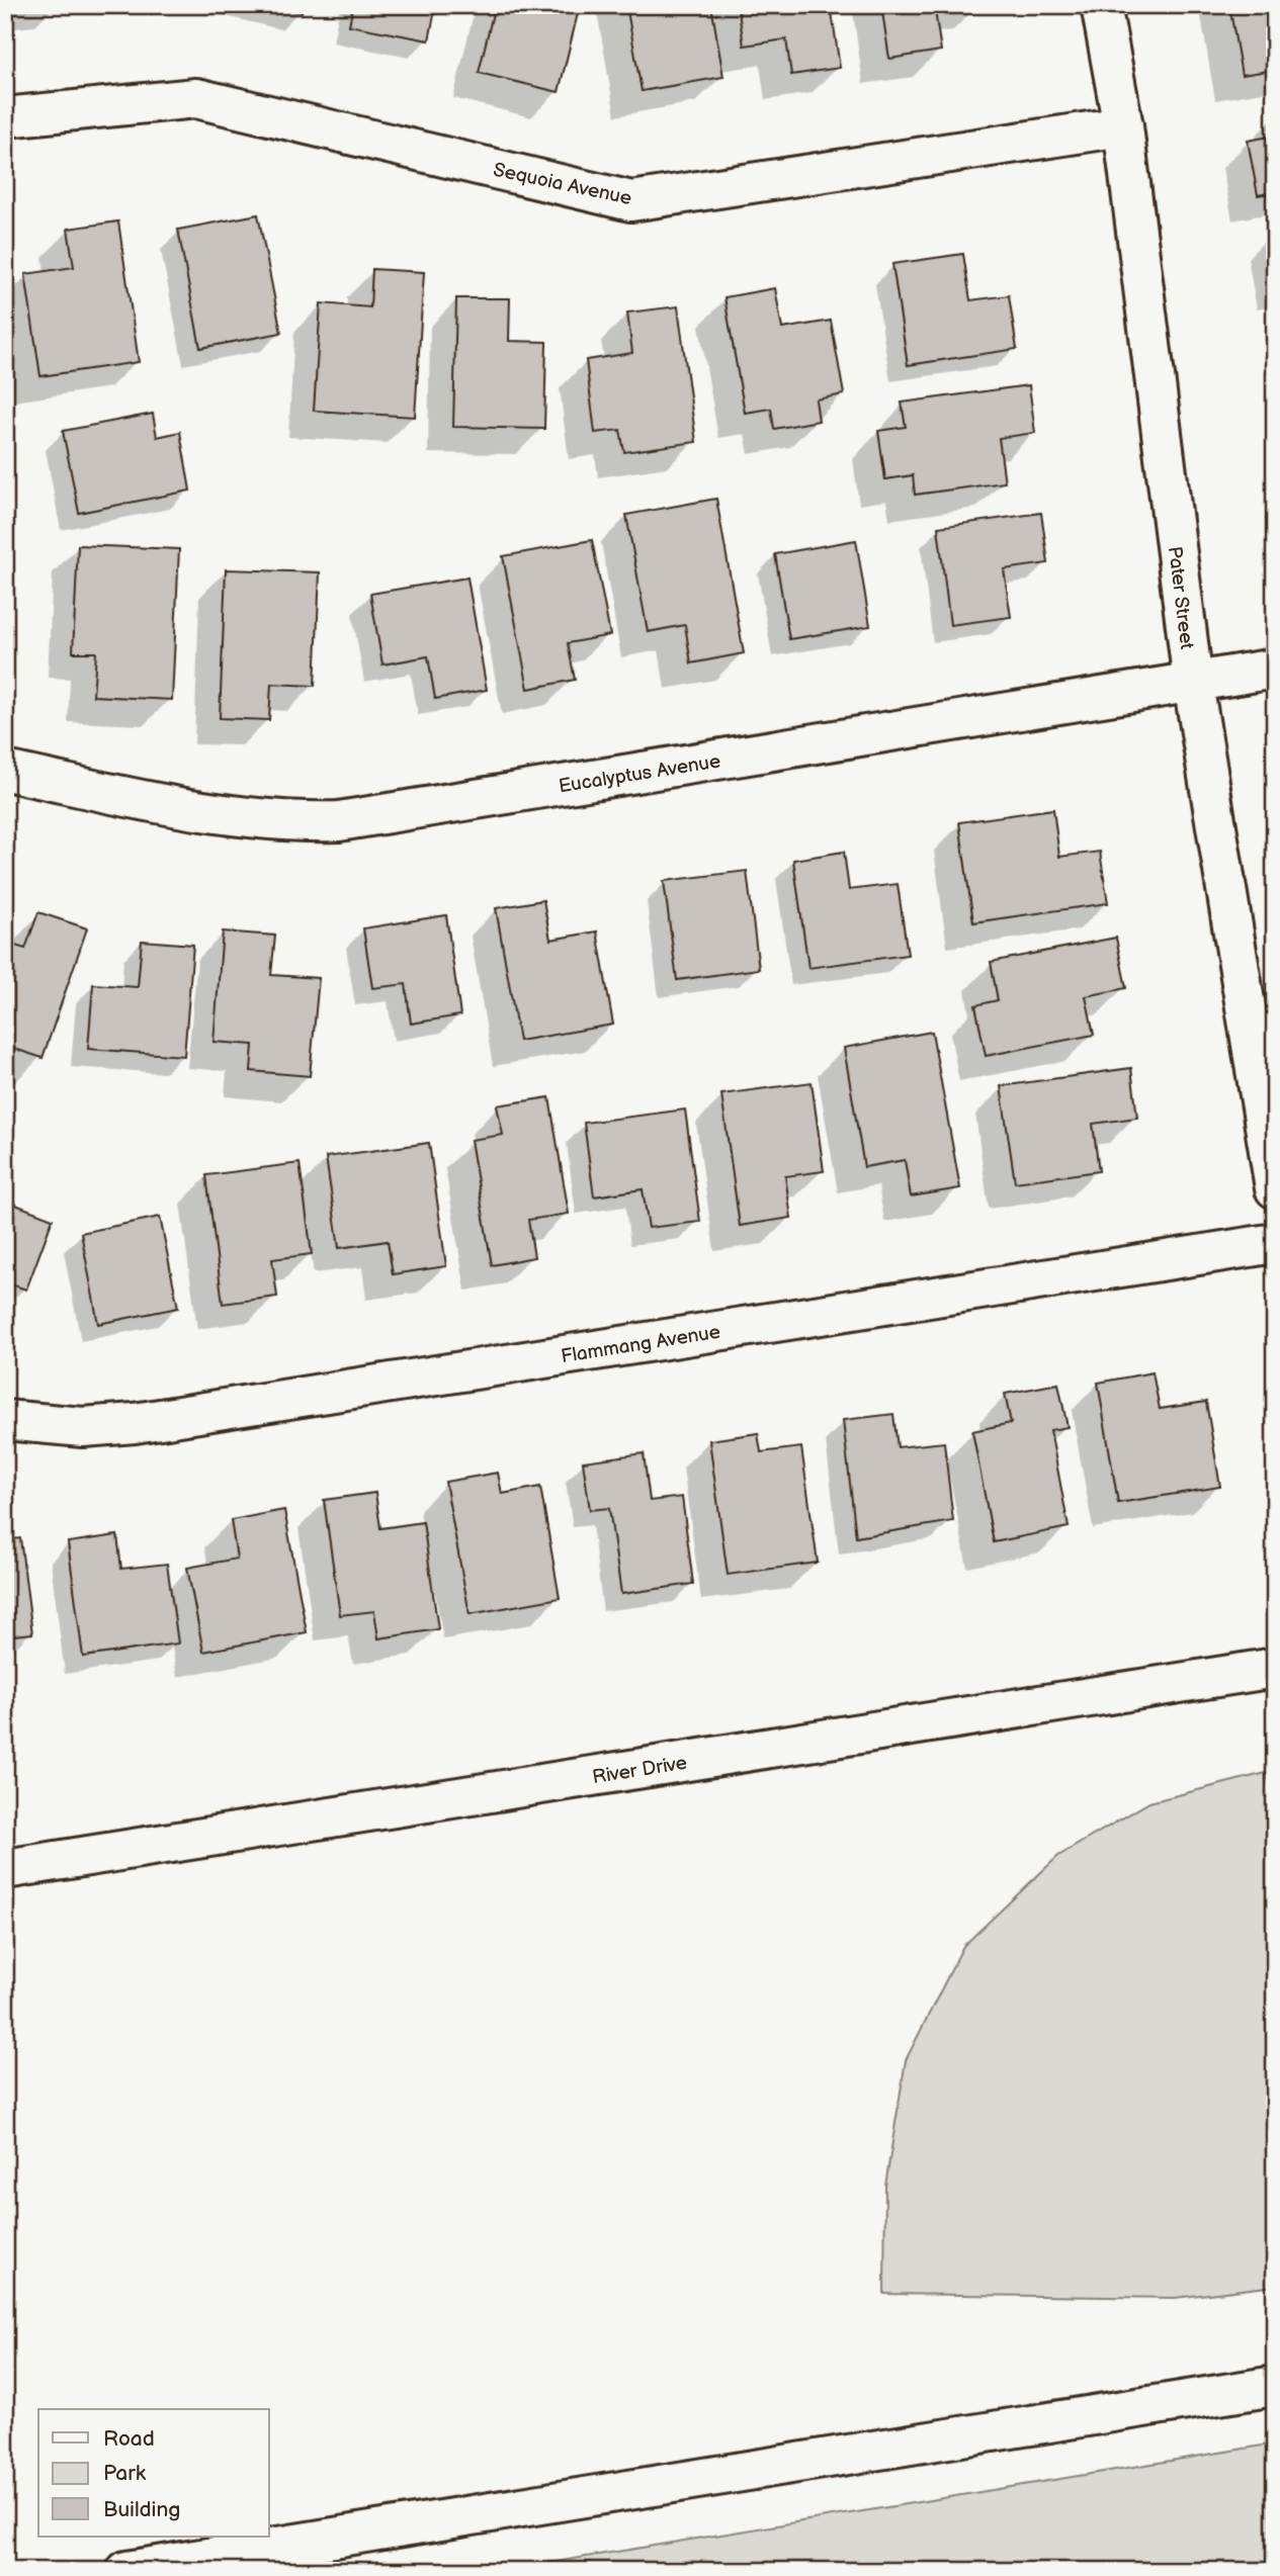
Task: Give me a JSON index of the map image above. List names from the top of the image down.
{
  "streets": {
    "street": [
      "Sequoia Avenue",
      "Pater Street",
      "Eucalyptus Avenue",
      "Flammang Avenue",
      "River Drive"
    ]
  },
  "crossings": [
    ["Sequoia Avenue", "Pater Street"],
    ["Pater Street", "Eucalyptus Avenue"]
  ],
  "legend": ["Road", "Park", "Building"]
}
